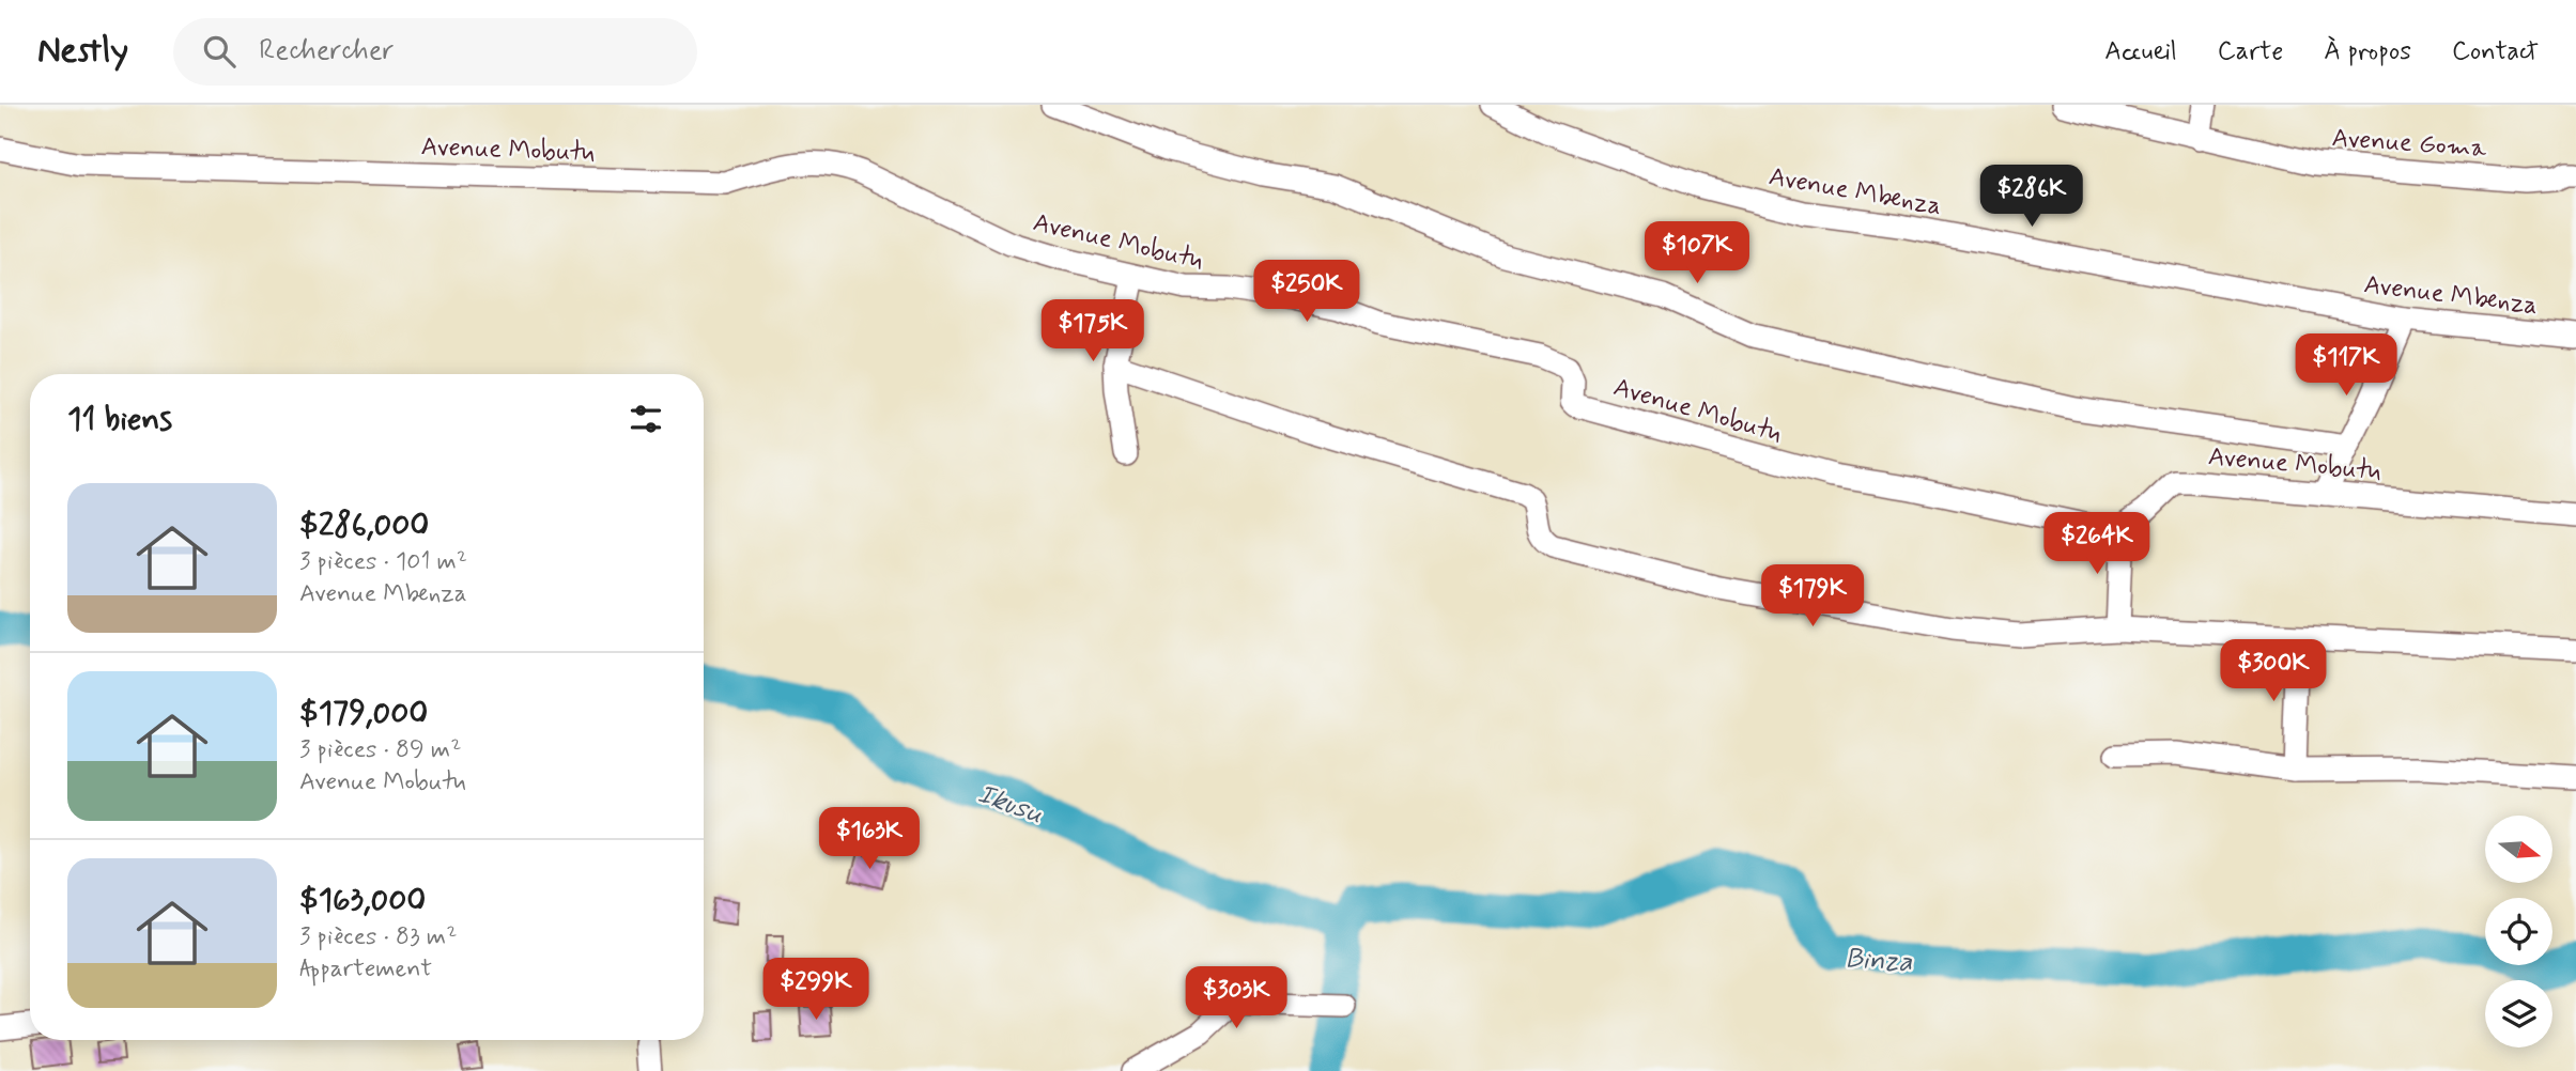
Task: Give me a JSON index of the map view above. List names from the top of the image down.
{
  "streets": {
    "street": ["Avenue Goma", "Avenue Mobutu", "Avenue Mbenza"]
  },
  "water": ["Ikusu", "Binza"],
  "north": "right",
  "page": {
    "header": "Nestly",
    "search": "Rechercher",
    "nav": [
      "Accueil",
      "Carte",
      "À propos",
      "Contact"
    ],
    "price": [
      "$286K",
      "$107K",
      "$250K",
      "$175K",
      "$117K",
      "$264K",
      "$179K",
      "$300K",
      "$163K",
      "$299K",
      "$303K"
    ],
    "heading": "11 biens",
    "list": [
      {
        "name": "$286,000",
        "note": "3 pièces · 101 m² · Avenue Mbenza"
      },
      {
        "name": "$179,000",
        "note": "3 pièces · 89 m² · Avenue Mobutu"
      },
      {
        "name": "$163,000",
        "note": "3 pièces · 83 m² · Appartement"
      }
    ]
  }
}
